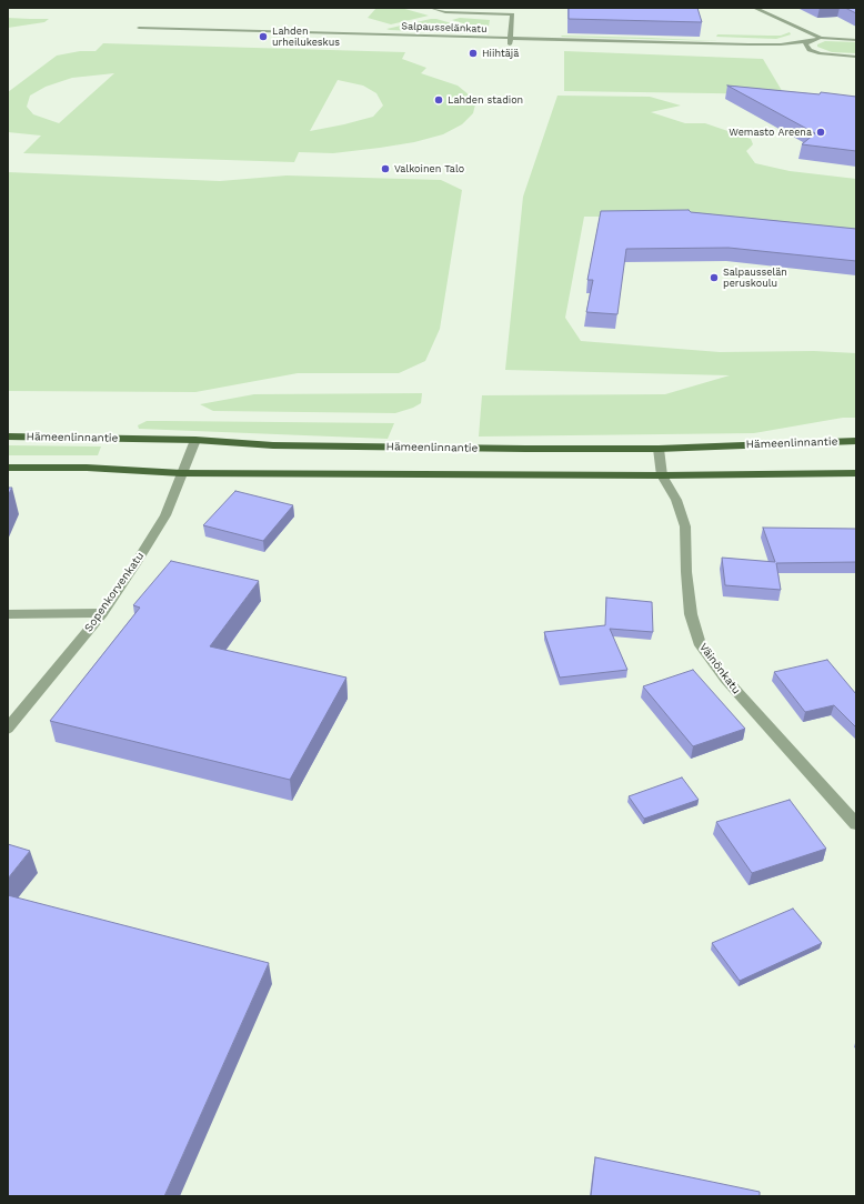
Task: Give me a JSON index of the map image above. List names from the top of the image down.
{
  "streets": {
    "main road": ["Hämeenlinnantie"],
    "street": ["Salpausselänkatu", "Sopenkorvenkatu", "Väinönkatu"]
  },
  "crossings": [
    ["Hämeenlinnantie", "Sopenkorvenkatu"],
    ["Hämeenlinnantie", "Väinönkatu"]
  ],
  "places": [
    "Lahden urheilukeskus",
    "Hiihtäjä",
    "Lahden stadion",
    "Wemasto Areena",
    "Valkoinen Talo",
    "Salpausselän peruskoulu"
  ]
}
